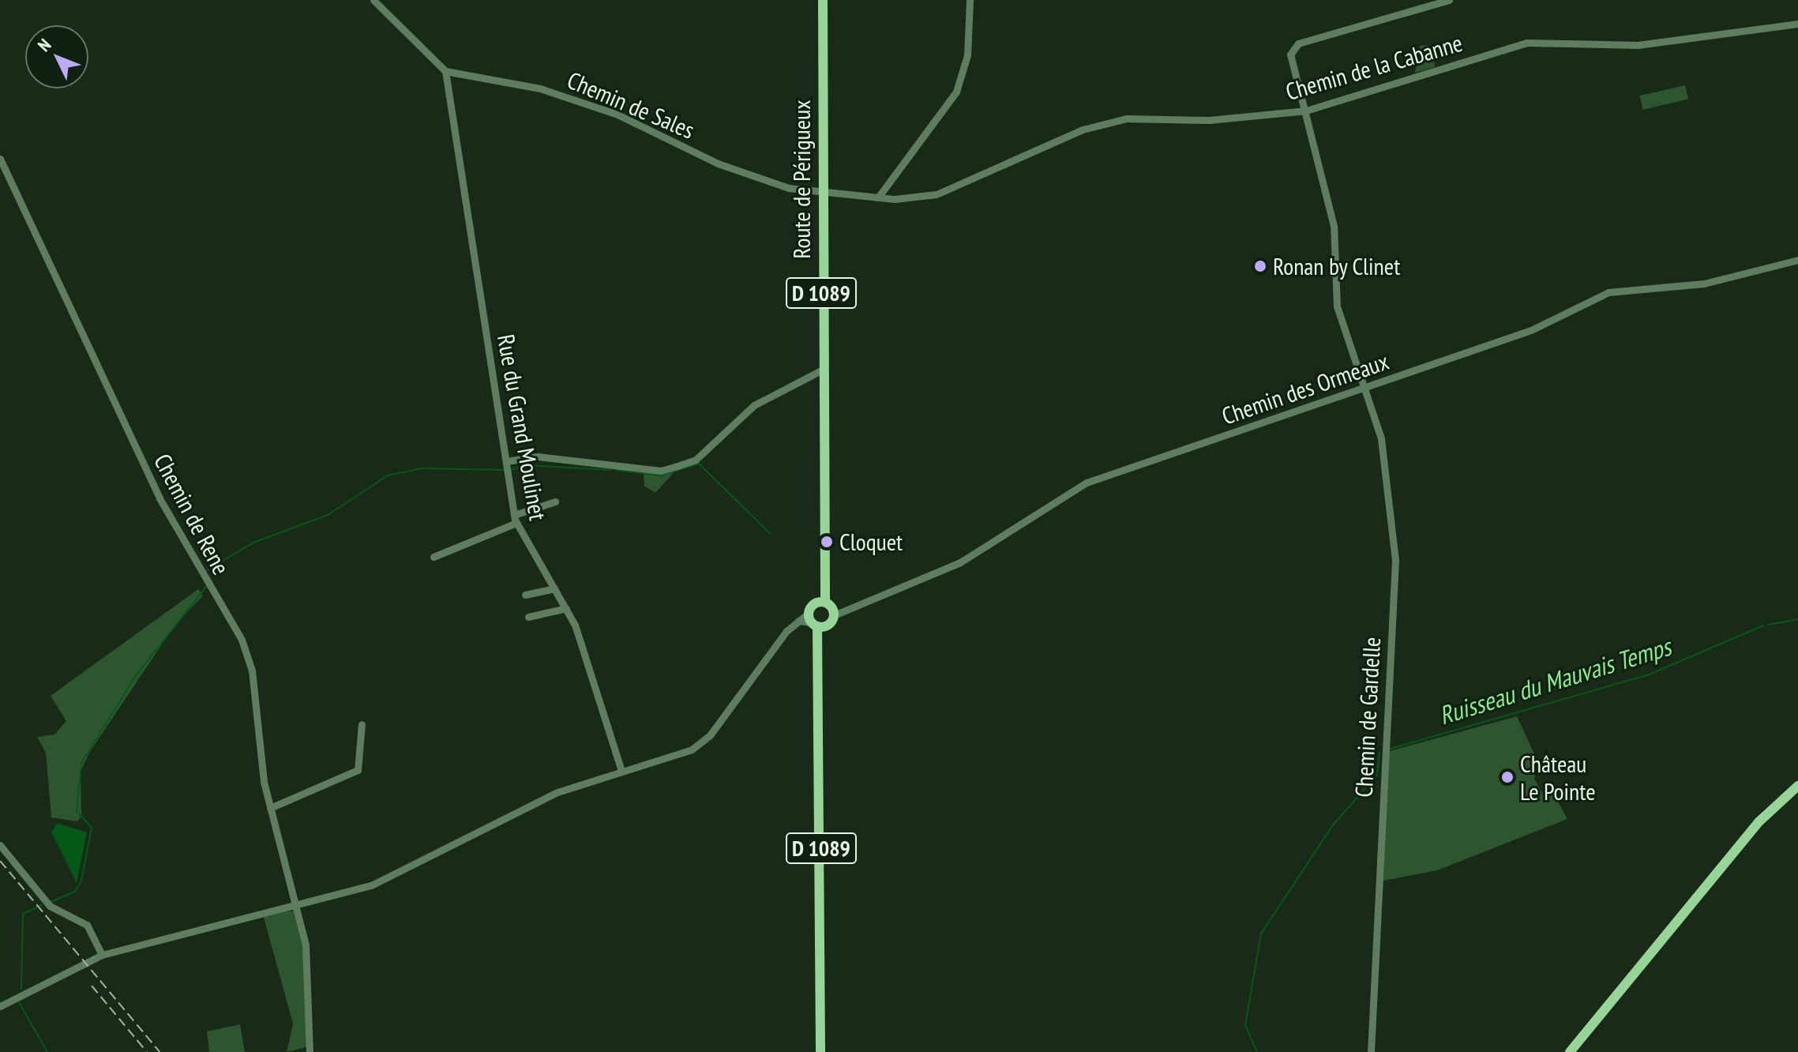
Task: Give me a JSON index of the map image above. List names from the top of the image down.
{
  "streets": {
    "main road": ["Route de Périgueux", "D 1089"],
    "street": [
      "Chemin de la Cabanne",
      "Chemin de Sales",
      "Chemin des Ormeaux",
      "Rue du Grand Moulinet",
      "Chemin de Rene",
      "Chemin de Gardelle"
    ]
  },
  "crossings": [
    ["Chemin de la Cabanne", "Chemin de Sales"],
    ["Chemin de la Cabanne", "Route de Périgueux"],
    ["Chemin de la Cabanne", "Chemin de Gardelle"],
    ["Chemin de Sales", "Route de Périgueux"],
    ["Chemin de Sales", "Rue du Grand Moulinet"],
    ["Route de Périgueux", "Chemin des Ormeaux"],
    ["Chemin des Ormeaux", "Chemin de Gardelle"]
  ],
  "water": ["Ruisseau du Mauvais Temps"],
  "places": ["Ronan by Clinet", "Cloquet", "Château Le Pointe"],
  "north": "top left"
}
